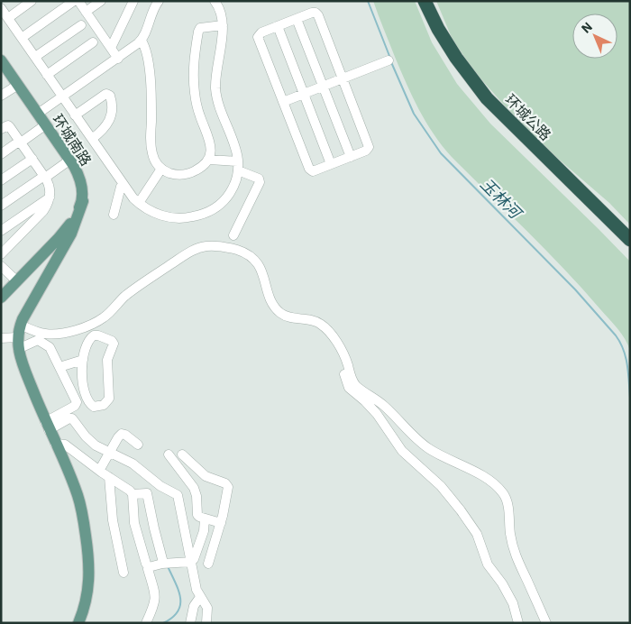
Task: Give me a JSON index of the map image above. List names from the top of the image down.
{
  "streets": {
    "highway": ["环城公路"],
    "main road": ["环城南路"]
  },
  "water": ["玉林河"],
  "north": "top left"
}
